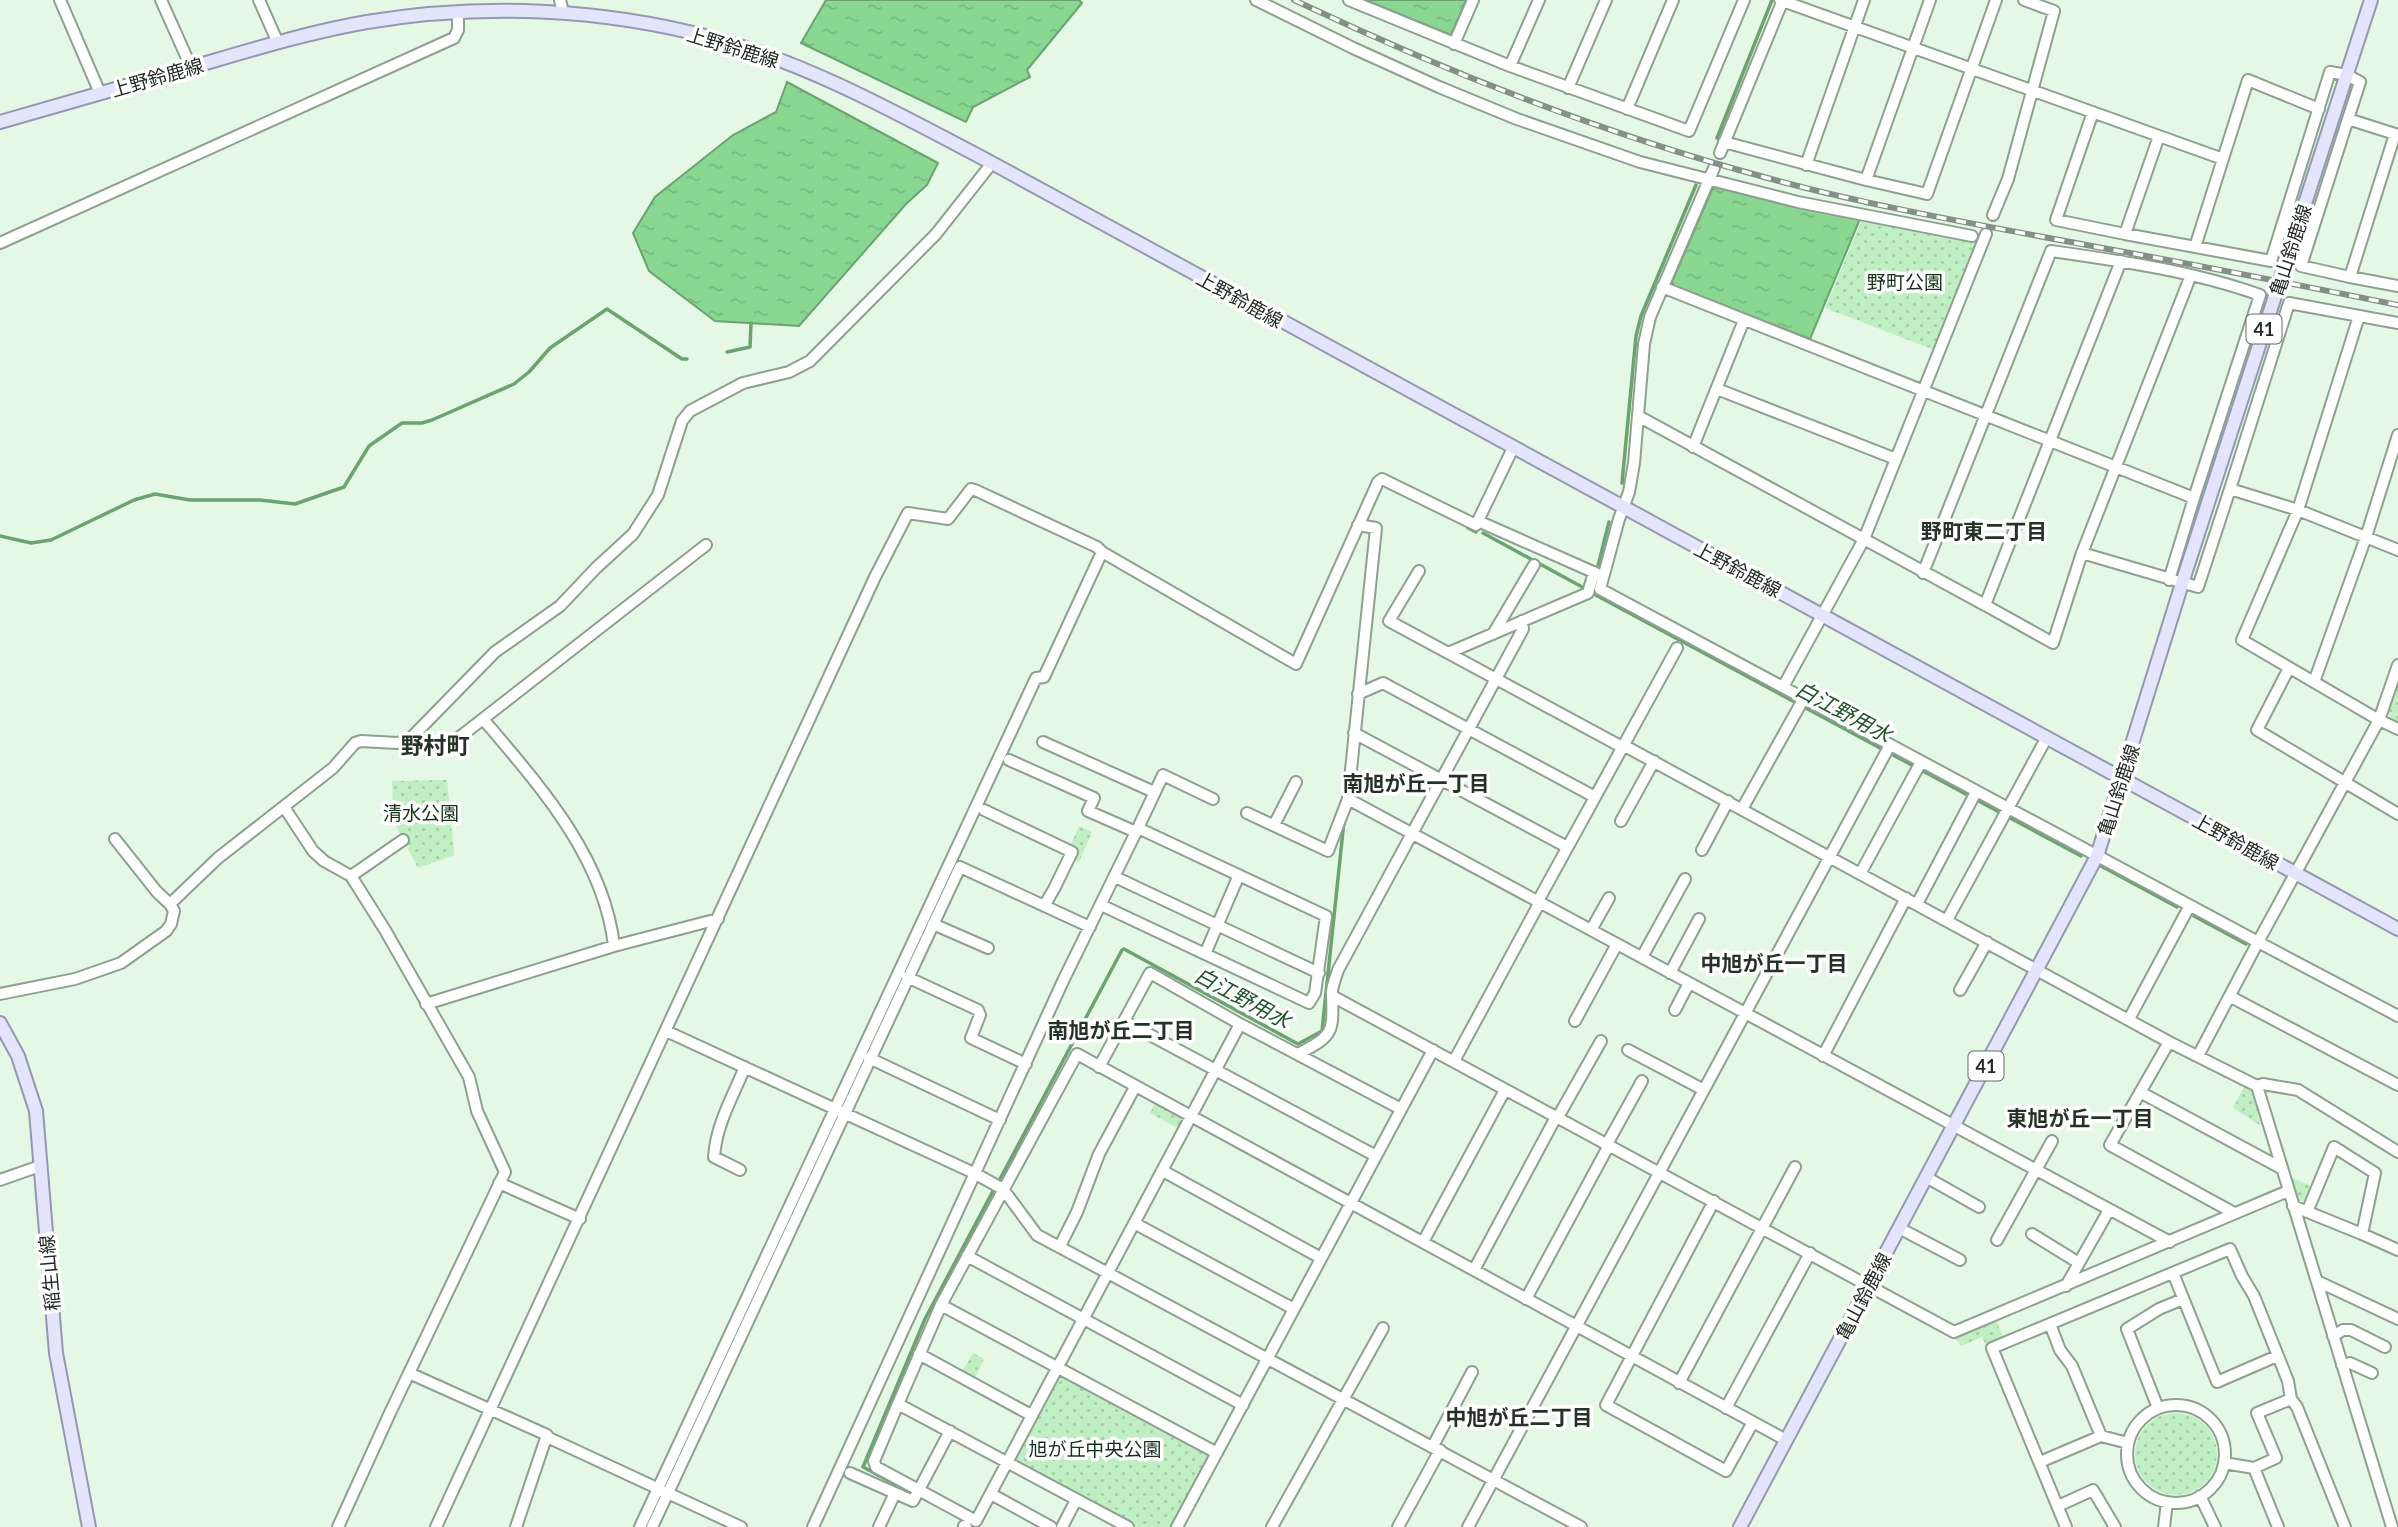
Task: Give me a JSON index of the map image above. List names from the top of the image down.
{
  "streets": {
    "main road": [
      "上野鈴鹿線",
      "亀山鈴鹿線",
      "41",
      "稲生山線"
    ]
  },
  "crossings": [
    ["上野鈴鹿線", "亀山鈴鹿線"]
  ],
  "districts": [
    "野町東二丁目",
    "野村町",
    "南旭が丘一丁目",
    "中旭が丘一丁目",
    "南旭が丘二丁目",
    "東旭が丘一丁目",
    "中旭が丘二丁目"
  ],
  "water": ["白江野用水"],
  "parks": ["野町公園", "清水公園", "旭が丘中央公園"]
}
